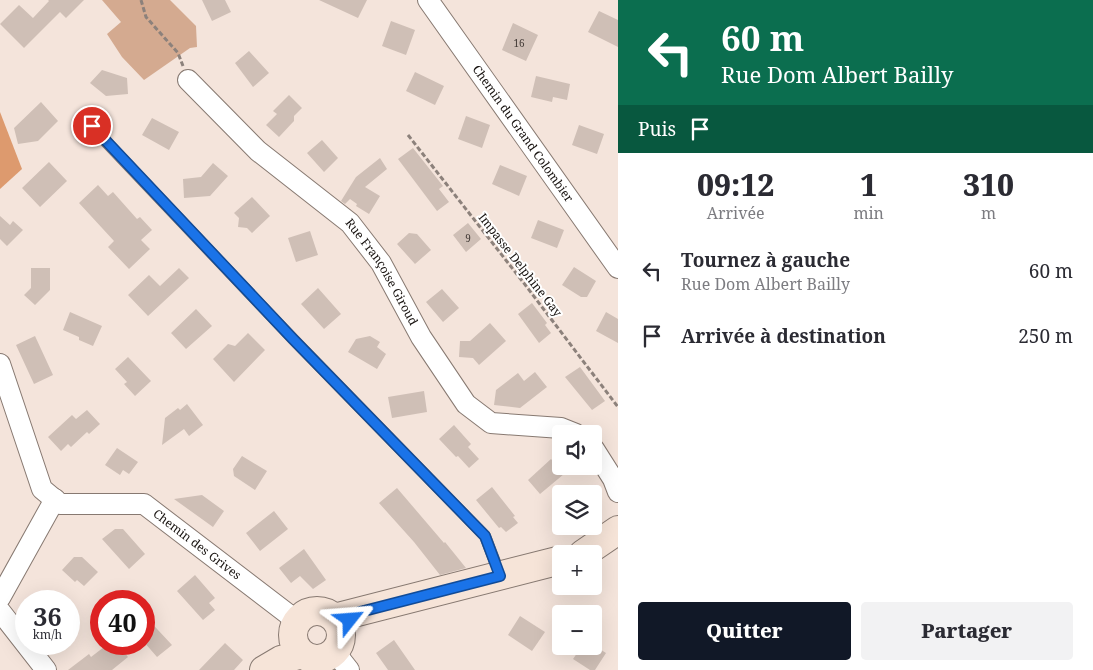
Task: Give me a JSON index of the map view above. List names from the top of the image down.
{
  "streets": {
    "street": ["Chemin du Grand Colombier", "Rue Françoise Giroud", "Chemin des Grives"],
    "path": ["Impasse Delphine Gay"]
  },
  "house_numbers": ["16", "9"],
  "page": {
    "turn": ["60 m", "Rue Dom Albert Bailly"],
    "then": "Puis",
    "eta": [
      "09:12",
      "Arrivée",
      "1",
      "min",
      "310",
      "m"
    ],
    "list": [
      {
        "name": "Tournez à gauche",
        "note": "Rue Dom Albert Bailly",
        "value": "60 m"
      },
      {
        "name": "Arrivée à destination",
        "value": "250 m"
      }
    ],
    "map_buttons": ["+", "−"],
    "speed": "36 km/h",
    "limit": "40",
    "buttons": ["Quitter", "Partager"]
  }
}
